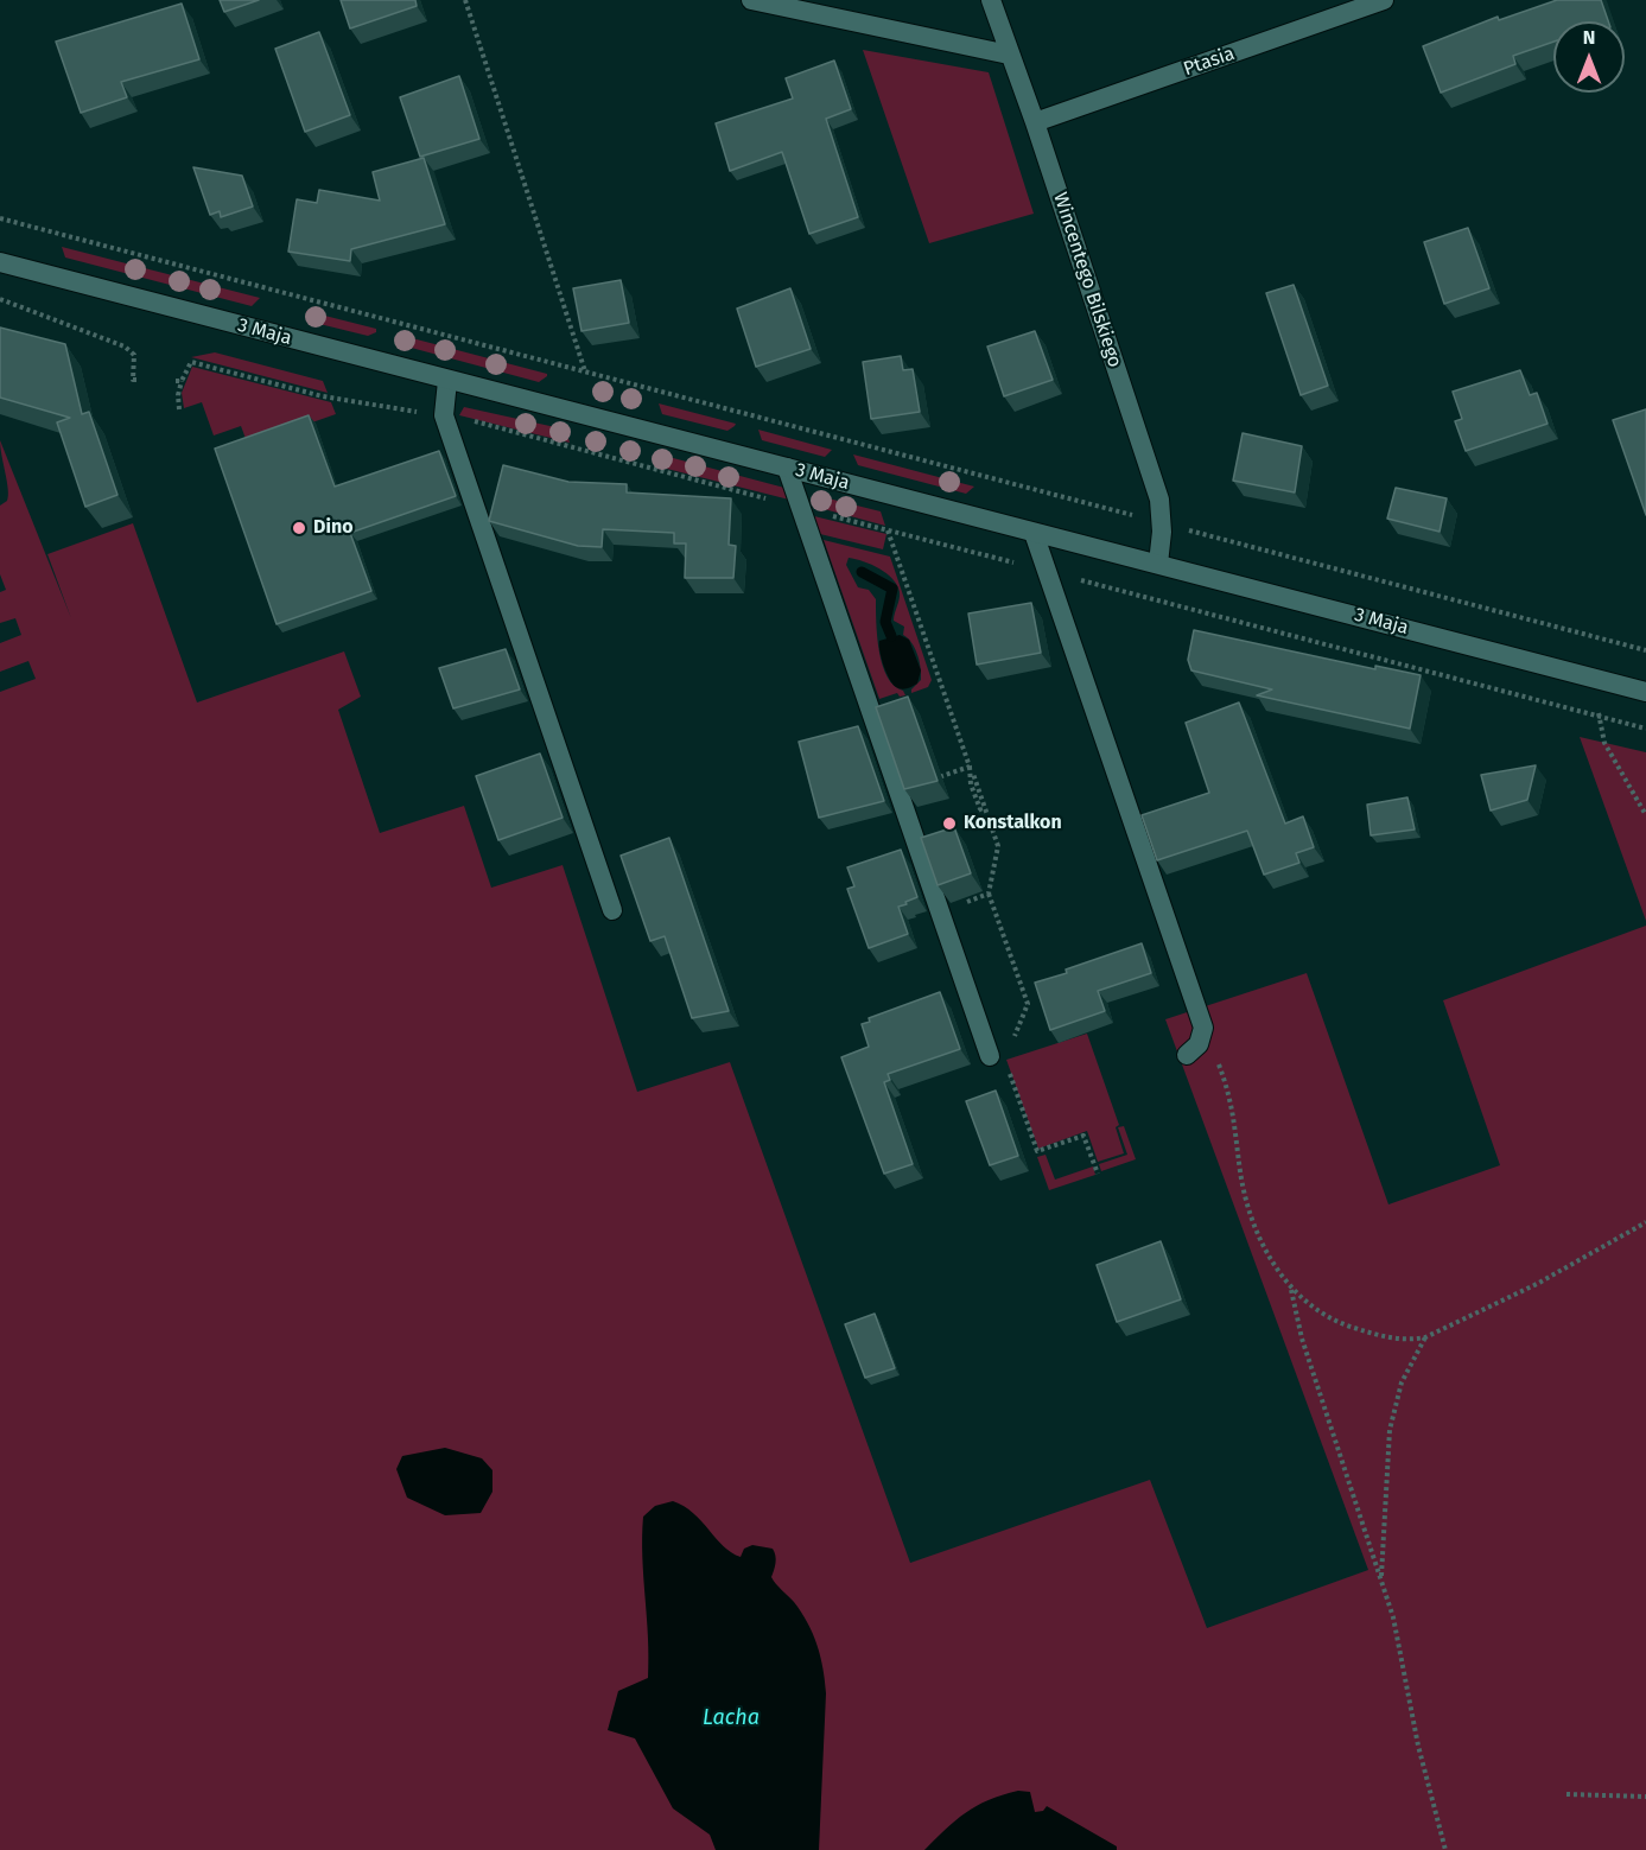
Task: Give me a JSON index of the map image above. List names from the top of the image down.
{
  "streets": {
    "street": ["Ptasia", "Wincentego Bilskiego", "3 Maja"]
  },
  "crossings": [
    ["Ptasia", "Wincentego Bilskiego"],
    ["Wincentego Bilskiego", "3 Maja"]
  ],
  "water": ["Lacha"],
  "places": ["Dino", "Konstalkon"],
  "north": "top"
}
